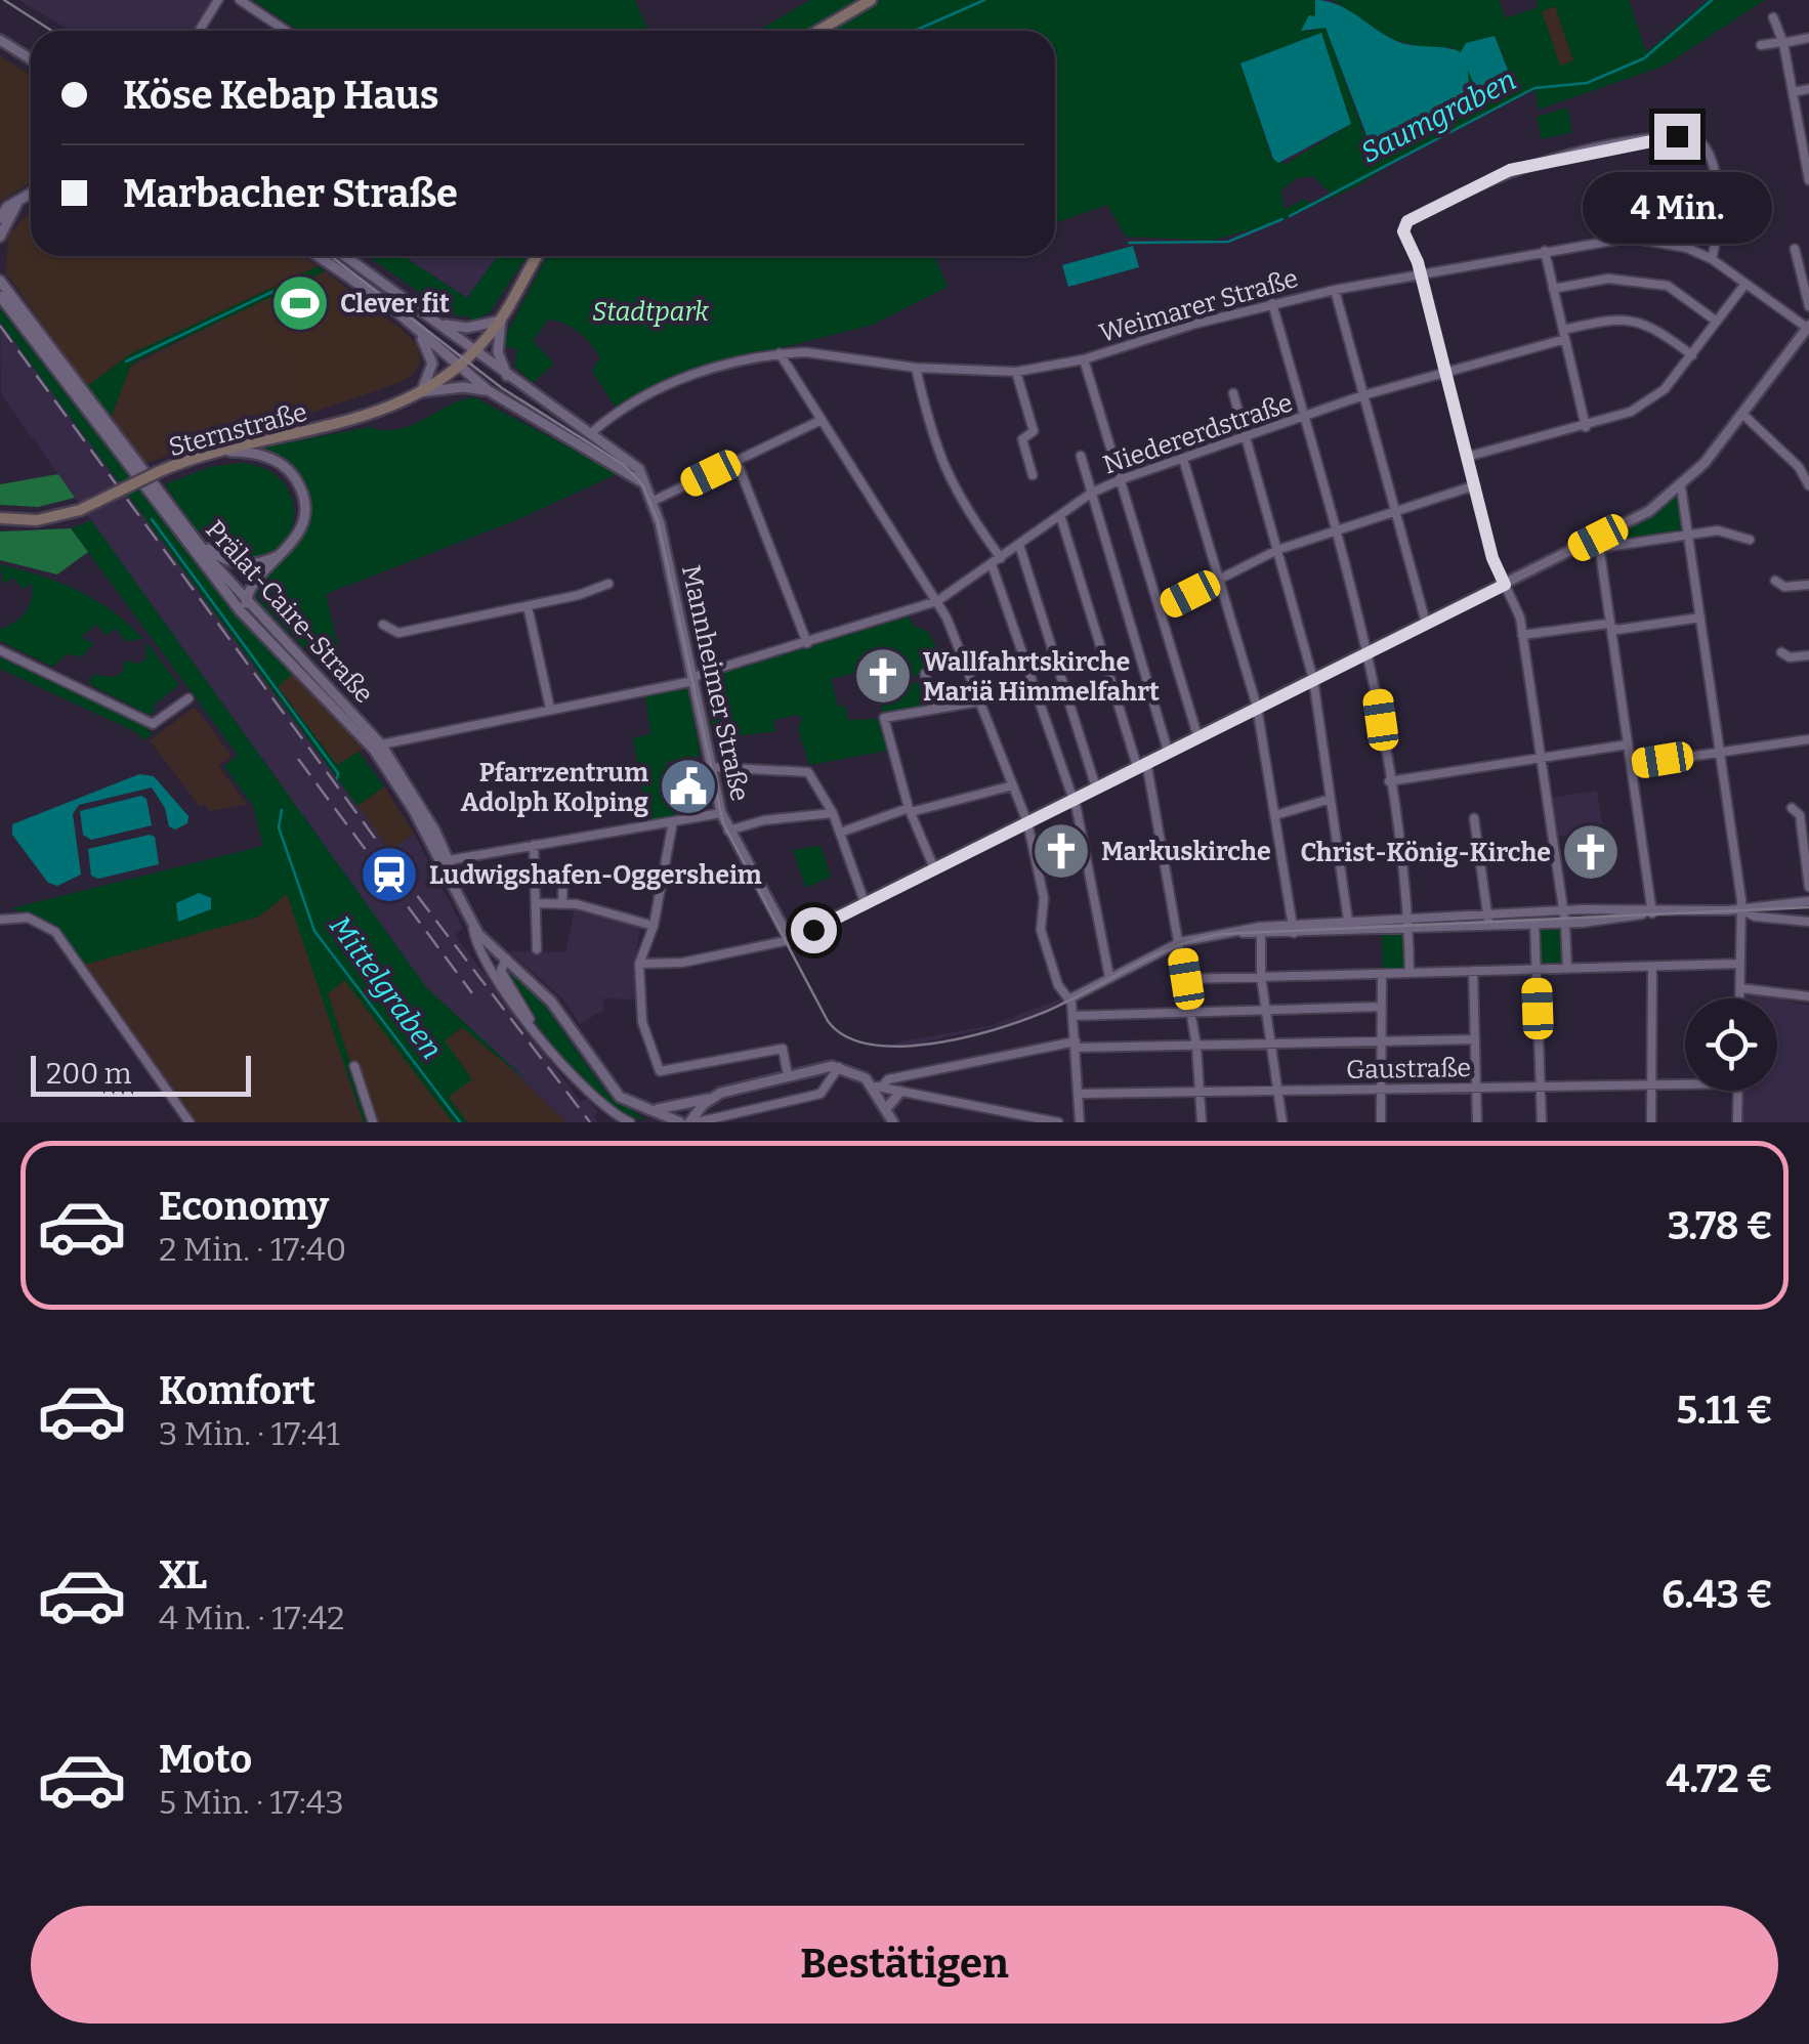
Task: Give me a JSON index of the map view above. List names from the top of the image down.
{
  "streets": {
    "main road": ["Sternstraße"],
    "street": [
      "Weimarer Straße",
      "Niedererdstraße",
      "Prälat-Caire-Straße",
      "Mannheimer Straße",
      "Gaustraße"
    ]
  },
  "crossings": [
    ["Weimarer Straße", "Mannheimer Straße"],
    ["Sternstraße", "Mannheimer Straße"],
    ["Niedererdstraße", "Prälat-Caire-Straße"],
    ["Niedererdstraße", "Mannheimer Straße"]
  ],
  "water": ["Saumgraben", "Mittelgraben"],
  "parks": ["Stadtpark"],
  "places": {
    "sports": ["Clever fit"],
    "church": ["Wallfahrtskirche Mariä Himmelfahrt", "Markuskirche", "Christ-König-Kirche"],
    "public building": ["Pfarrzentrum Adolph Kolping"],
    "station": ["Ludwigshafen-Oggersheim"]
  },
  "scale_bar": "200 m",
  "page": {
    "banner": ["Köse Kebap Haus", "Marbacher Straße"],
    "bubble": "4 Min.",
    "scale": "200 m",
    "list": [
      {
        "name": "Economy",
        "note": "2 Min. · 17:40",
        "value": "3.78 €"
      },
      {
        "name": "Komfort",
        "note": "3 Min. · 17:41",
        "value": "5.11 €"
      },
      {
        "name": "XL",
        "note": "4 Min. · 17:42",
        "value": "6.43 €"
      },
      {
        "name": "Moto",
        "note": "5 Min. · 17:43",
        "value": "4.72 €"
      }
    ],
    "buttons": "Bestätigen"
  }
}
